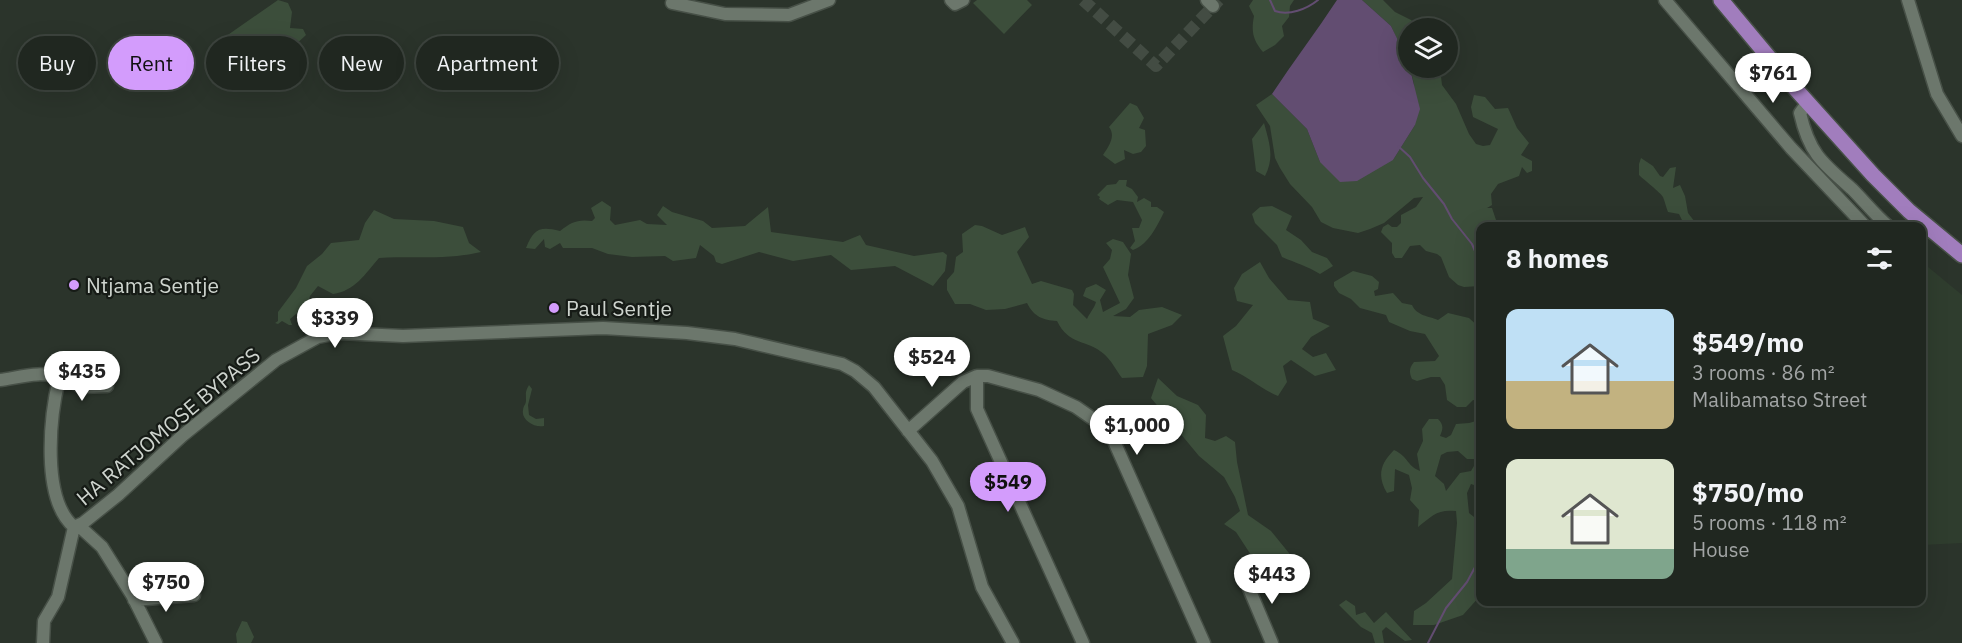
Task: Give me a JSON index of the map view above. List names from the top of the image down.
{
  "streets": {
    "street": ["HA RATJOMOSE BYPASS"]
  },
  "places": ["Ntjama Sentje", "Paul Sentje"],
  "page": {
    "chip": [
      "Buy",
      "Rent",
      "Filters",
      "New",
      "Apartment"
    ],
    "price": [
      "$761",
      "$339",
      "$524",
      "$435",
      "$1,000",
      "$549",
      "$443",
      "$750"
    ],
    "heading": "8 homes",
    "list": [
      {
        "name": "$549/mo",
        "note": "3 rooms · 86 m² · Malibamatso Street"
      },
      {
        "name": "$750/mo",
        "note": "5 rooms · 118 m² · House"
      }
    ]
  }
}
